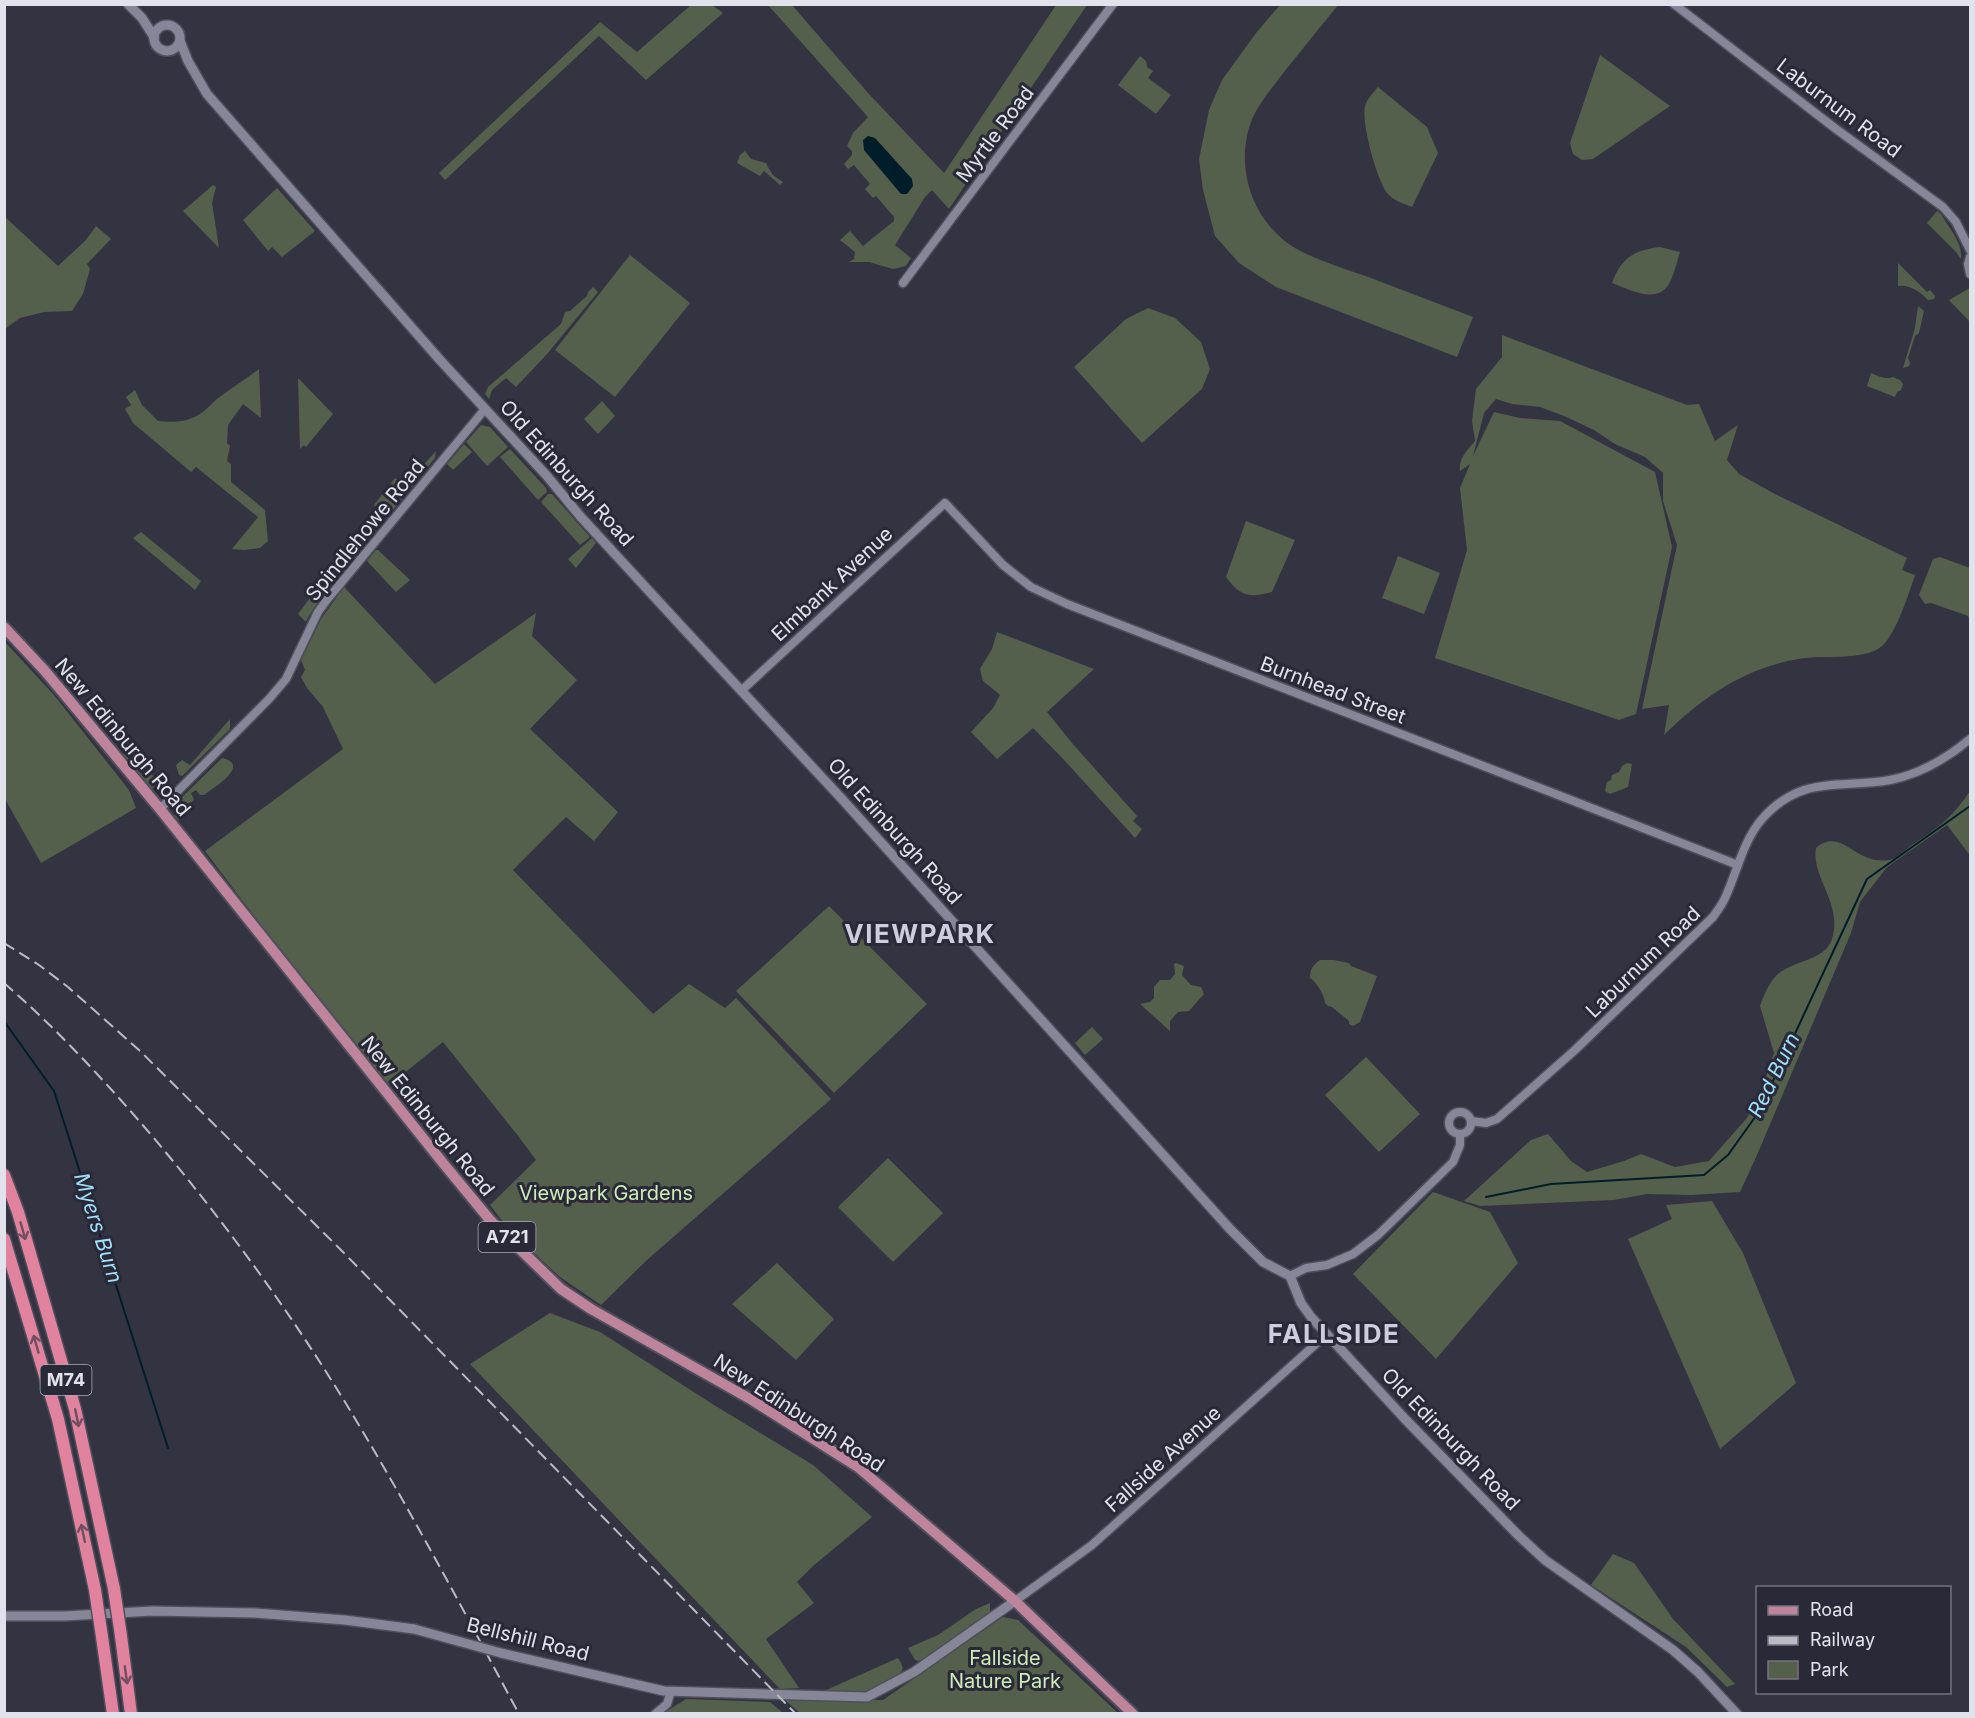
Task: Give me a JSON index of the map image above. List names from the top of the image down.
{
  "streets": {
    "highway": ["M74"],
    "main road": [
      "Old Edinburgh Road",
      "New Edinburgh Road",
      "A721",
      "Bellshill Road"
    ],
    "street": [
      "Laburnum Road",
      "Myrtle Road",
      "Spindlehowe Road",
      "Elmbank Avenue",
      "Burnhead Street",
      "Fallside Avenue"
    ]
  },
  "crossings": [
    ["Laburnum Road", "Old Edinburgh Road"],
    ["Laburnum Road", "Burnhead Street"],
    ["Old Edinburgh Road", "Spindlehowe Road"],
    ["Old Edinburgh Road", "Elmbank Avenue"],
    ["Old Edinburgh Road", "Fallside Avenue"],
    ["Spindlehowe Road", "New Edinburgh Road"],
    ["Elmbank Avenue", "Burnhead Street"],
    ["New Edinburgh Road", "Fallside Avenue"],
    ["New Edinburgh Road", "Bellshill Road"],
    ["Fallside Avenue", "Bellshill Road"]
  ],
  "districts": ["VIEWPARK", "FALLSIDE"],
  "water": ["Red Burn", "Myers Burn"],
  "parks": ["Viewpark Gardens", "Fallside Nature Park"],
  "legend": ["Road", "Railway", "Park"]
}
